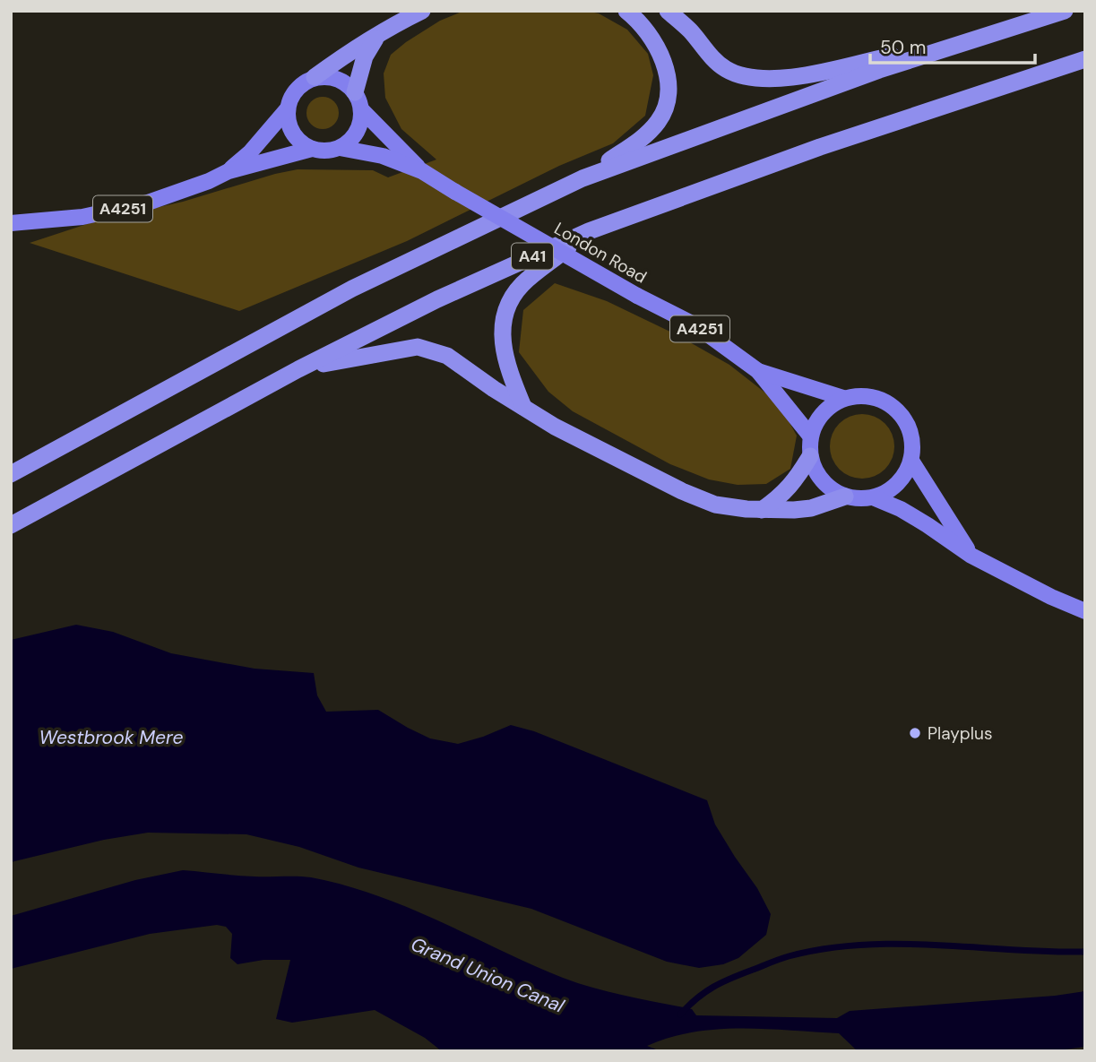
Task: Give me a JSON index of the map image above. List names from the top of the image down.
{
  "streets": {
    "highway": ["A41"],
    "main road": ["A4251", "London Road"]
  },
  "crossings": [
    ["A4251", "London Road"]
  ],
  "water": ["Westbrook Mere", "Grand Union Canal"],
  "places": ["Playplus"],
  "scale_bar": "50 m"
}
